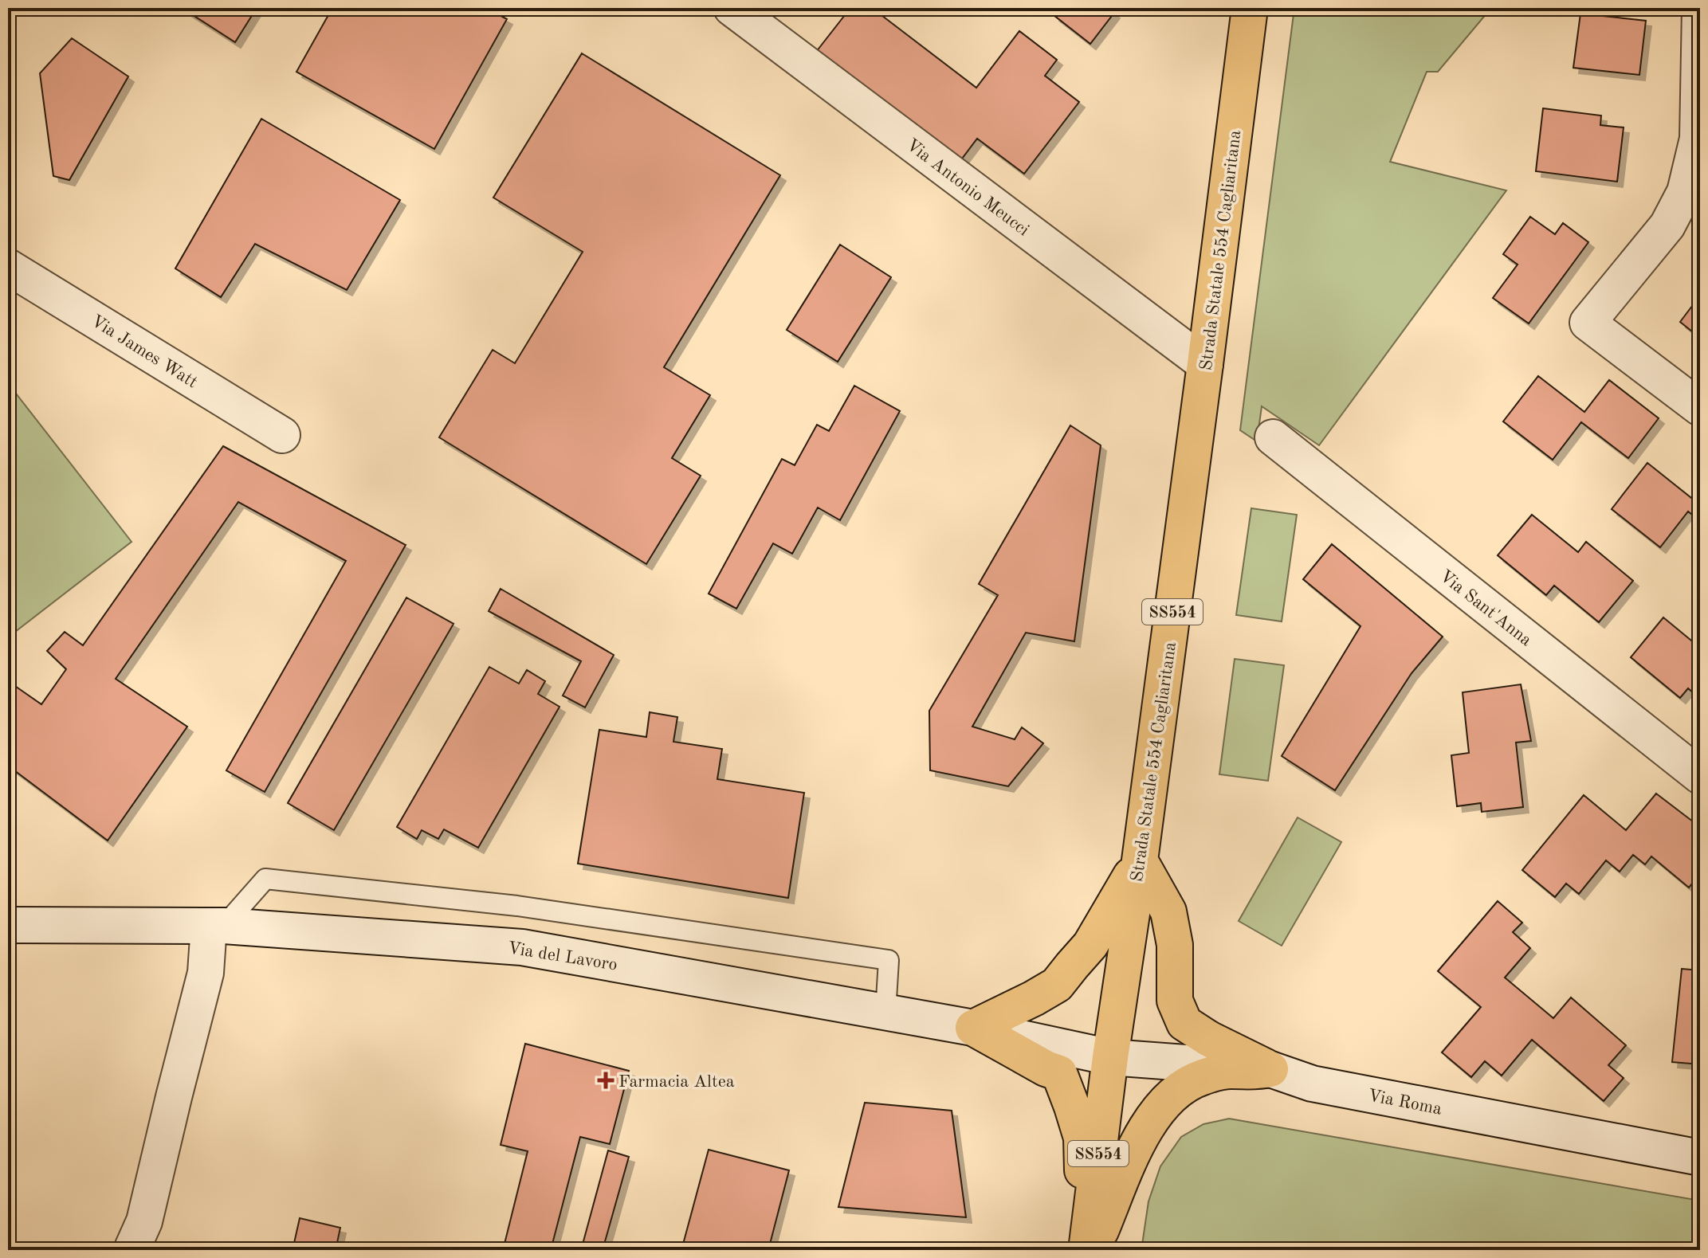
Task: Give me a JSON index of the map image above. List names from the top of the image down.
{
  "streets": {
    "main road": ["Strada Statale 554 Cagliaritana", "SS554"],
    "street": [
      "Via Antonio Meucci",
      "Via James Watt",
      "Via Sant'Anna",
      "Via del Lavoro",
      "Via Roma"
    ]
  },
  "crossings": [
    ["Via Antonio Meucci", "Strada Statale 554 Cagliaritana"],
    ["Strada Statale 554 Cagliaritana", "Via del Lavoro"],
    ["Strada Statale 554 Cagliaritana", "Via Roma"],
    ["Via del Lavoro", "Via Roma"]
  ],
  "places": {
    "health": ["Farmacia Altea"]
  }
}
